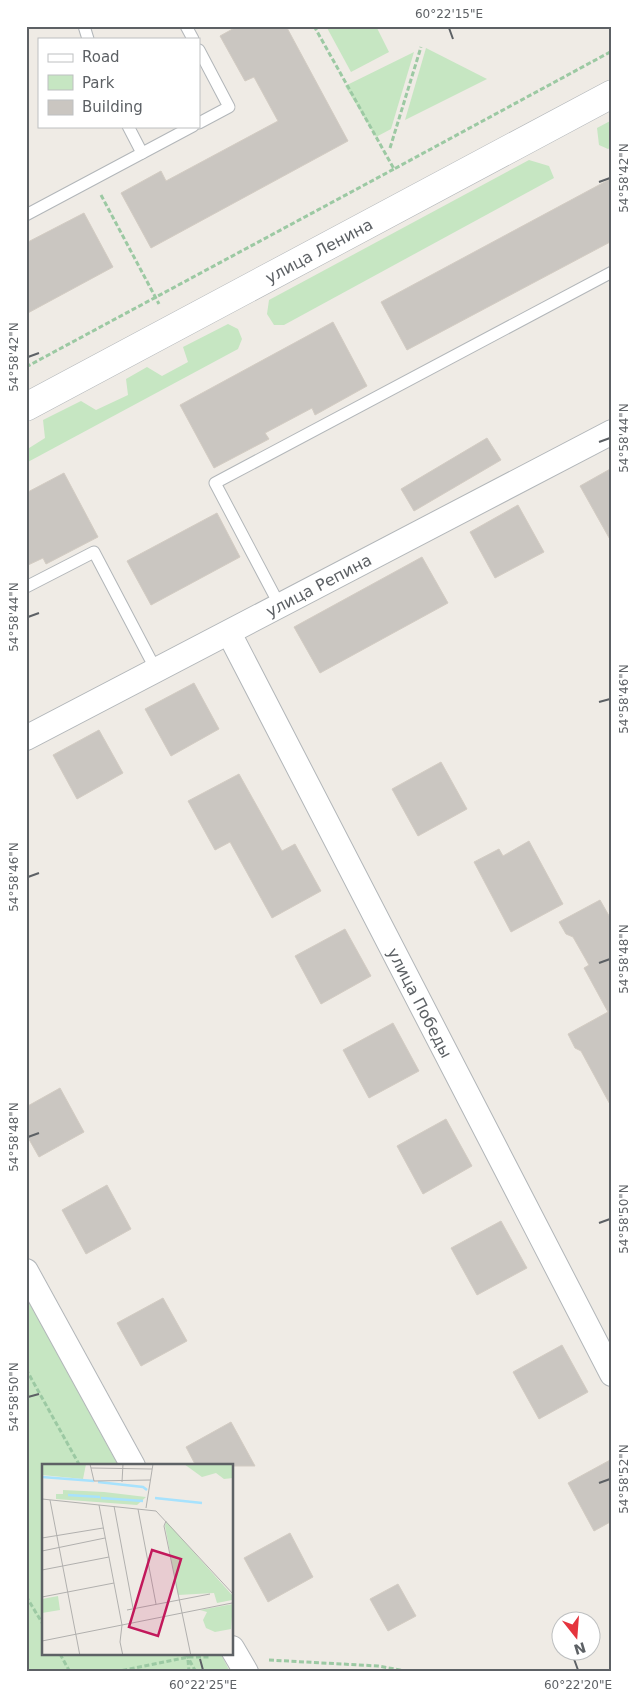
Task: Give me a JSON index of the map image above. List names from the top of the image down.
{
  "streets": {
    "street": ["улица Ленина", "улица Репина", "улица Победы"]
  },
  "crossings": [
    ["улица Репина", "улица Победы"]
  ],
  "legend": ["Road", "Park", "Building"],
  "north": "bottom",
  "coordinates": [
    "60°22'15\"E",
    "54°58'42\"N",
    "54°58'44\"N",
    "54°58'46\"N",
    "54°58'48\"N",
    "54°58'50\"N",
    "54°58'52\"N",
    "60°22'25\"E",
    "60°22'20\"E"
  ]
}
